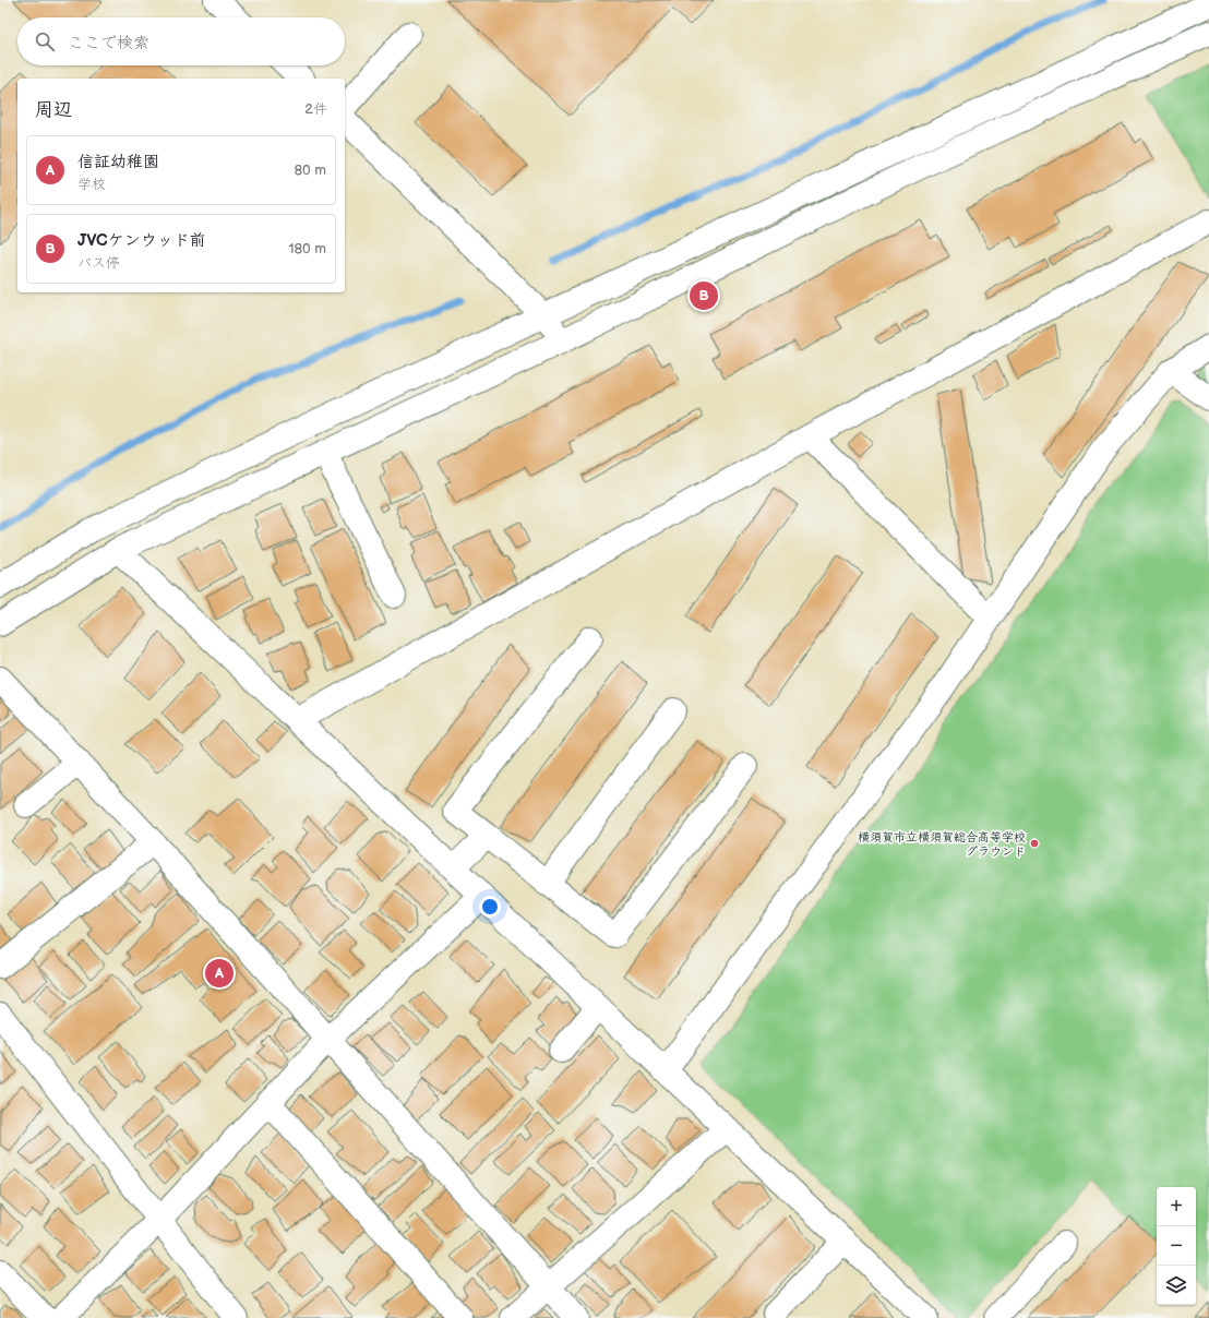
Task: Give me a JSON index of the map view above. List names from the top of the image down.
{
  "places": ["横須賀市立横須賀総合高等学校 グラウンド"],
  "page": {
    "search": "ここで検索",
    "heading": ["周辺", "2件"],
    "list": [
      {
        "mark": "A",
        "name": "信証幼稚園",
        "note": "学校",
        "value": "80 m"
      },
      {
        "mark": "B",
        "name": "JVCケンウッド前",
        "note": "バス停",
        "value": "180 m"
      }
    ],
    "pins": ["B", "A"],
    "map_buttons": ["+", "−"]
  }
}
